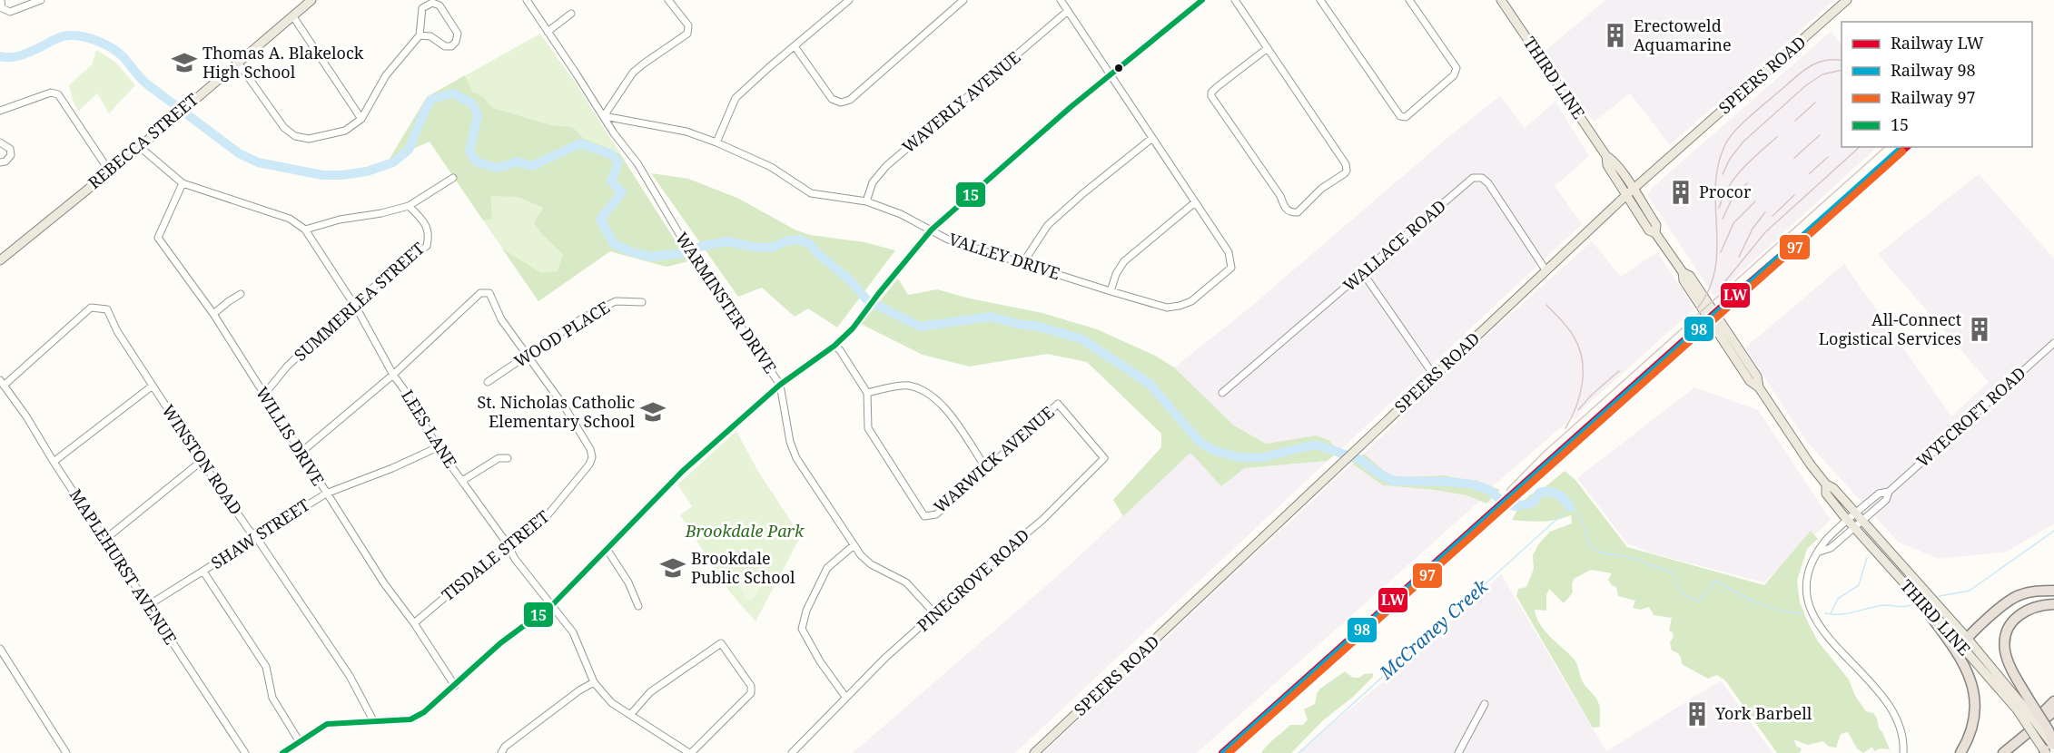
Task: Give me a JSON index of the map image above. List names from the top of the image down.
{
  "streets": {
    "main road": ["SPEERS ROAD", "THIRD LINE", "REBECCA STREET"],
    "street": [
      "WAVERLY AVENUE",
      "WALLACE ROAD",
      "VALLEY DRIVE",
      "SUMMERLEA STREET",
      "WARMINSTER DRIVE",
      "WOOD PLACE",
      "WYECROFT ROAD",
      "LEES LANE",
      "WILLIS DRIVE",
      "WINSTON ROAD",
      "WARWICK AVENUE",
      "SHAW STREET",
      "TISDALE STREET",
      "MAPLEHURST AVENUE",
      "PINEGROVE ROAD"
    ]
  },
  "crossings": [
    ["SPEERS ROAD", "THIRD LINE"],
    ["SPEERS ROAD", "WALLACE ROAD"],
    ["THIRD LINE", "WYECROFT ROAD"],
    ["WAVERLY AVENUE", "VALLEY DRIVE"],
    ["REBECCA STREET", "LEES LANE"],
    ["SUMMERLEA STREET", "LEES LANE"],
    ["SUMMERLEA STREET", "WILLIS DRIVE"],
    ["WARMINSTER DRIVE", "PINEGROVE ROAD"],
    ["WOOD PLACE", "TISDALE STREET"],
    ["LEES LANE", "WILLIS DRIVE"],
    ["LEES LANE", "SHAW STREET"],
    ["LEES LANE", "TISDALE STREET"],
    ["WILLIS DRIVE", "SHAW STREET"],
    ["WILLIS DRIVE", "TISDALE STREET"],
    ["WINSTON ROAD", "SHAW STREET"],
    ["WINSTON ROAD", "MAPLEHURST AVENUE"],
    ["WARWICK AVENUE", "PINEGROVE ROAD"],
    ["SHAW STREET", "MAPLEHURST AVENUE"]
  ],
  "water": ["McCraney Creek"],
  "parks": ["Brookdale Park"],
  "places": {
    "building": [
      "Erectoweld Aquamarine",
      "Procor",
      "All-Connect Logistical Services",
      "York Barbell"
    ],
    "school or university": ["Thomas A. Blakelock High School", "St. Nicholas Catholic Elementary School", "Brookdale Public School"]
  },
  "lines": [
    "transit line 15",
    "rail line LW",
    "rail line 98",
    "rail line 97"
  ],
  "legend": [
    "Railway LW",
    "Railway 98",
    "Railway 97",
    "15"
  ]
}
